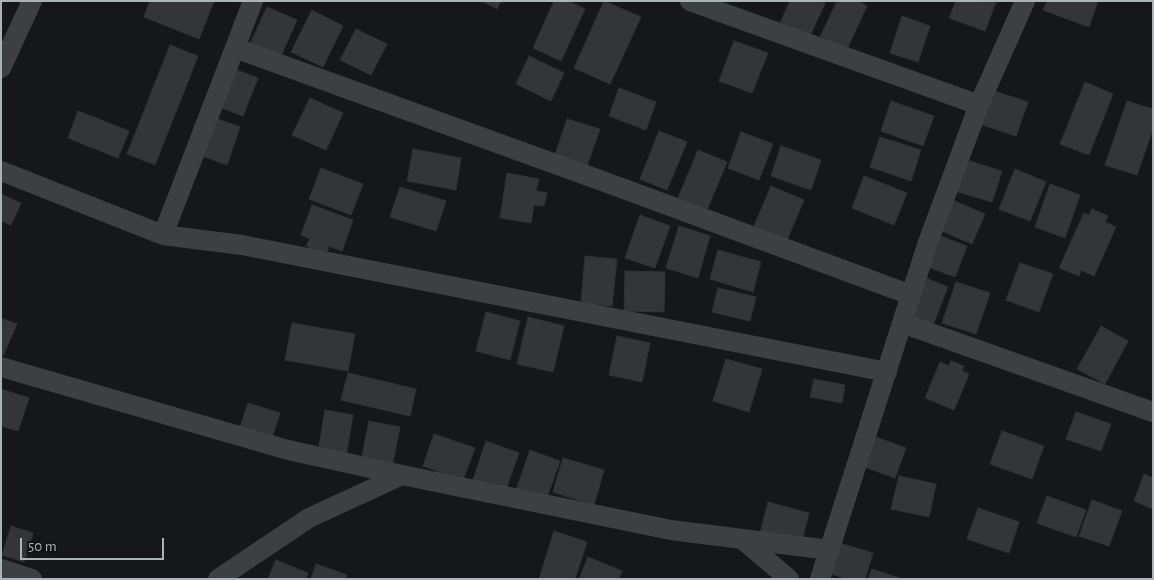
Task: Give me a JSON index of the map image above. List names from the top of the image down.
{
  "scale_bar": "50 m"
}
